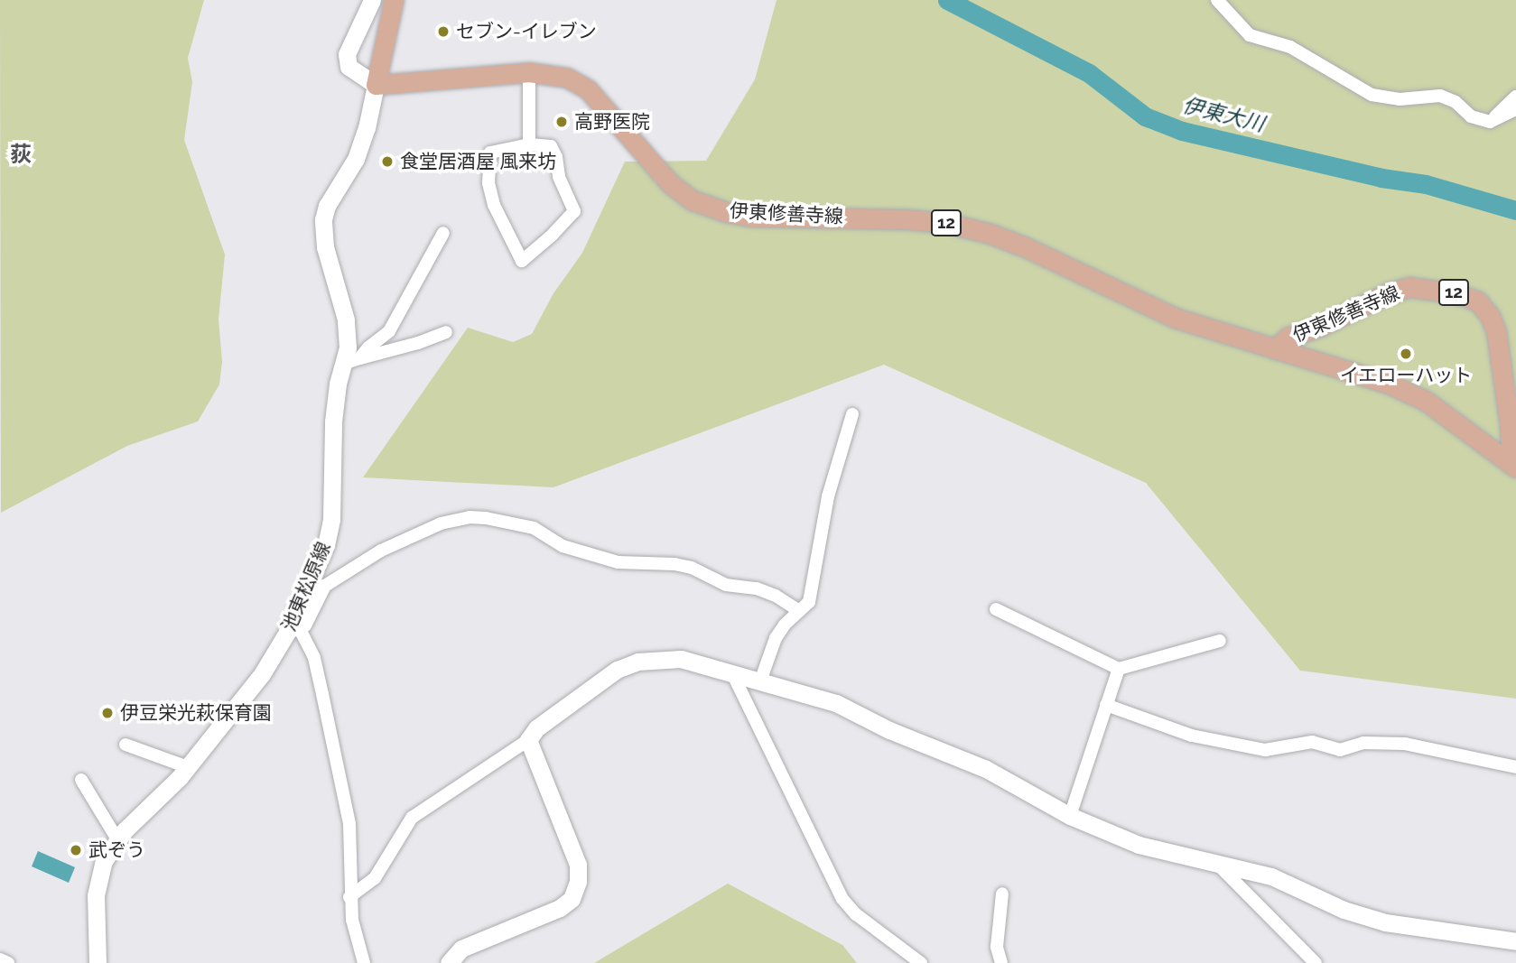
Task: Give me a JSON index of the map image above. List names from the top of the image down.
{
  "streets": {
    "main road": ["伊東修善寺線", "12"],
    "street": ["池東松原線"]
  },
  "crossings": [
    ["伊東修善寺線", "池東松原線"]
  ],
  "districts": ["荻"],
  "water": ["伊東大川"],
  "places": [
    "セブン-イレブン",
    "高野医院",
    "食堂居酒屋 風来坊",
    "イエローハット",
    "伊豆栄光萩保育園",
    "武ぞう"
  ]
}
